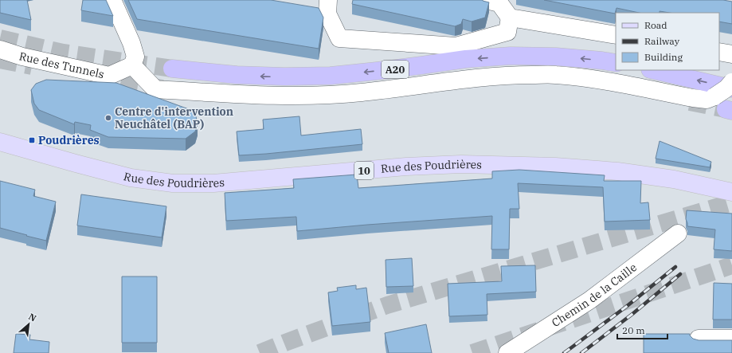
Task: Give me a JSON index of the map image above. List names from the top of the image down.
{
  "streets": {
    "highway": ["A20"],
    "main road": ["Rue des Poudrières", "10"],
    "street": ["Rue des Tunnels", "Chemin de la Caille"]
  },
  "places": {
    "other": ["Centre d'intervention Neuchâtel (BAP)"],
    "transit": ["Poudrières"]
  },
  "legend": ["Road", "Railway", "Building"],
  "scale_bar": "20 m",
  "north": "top right"
}
